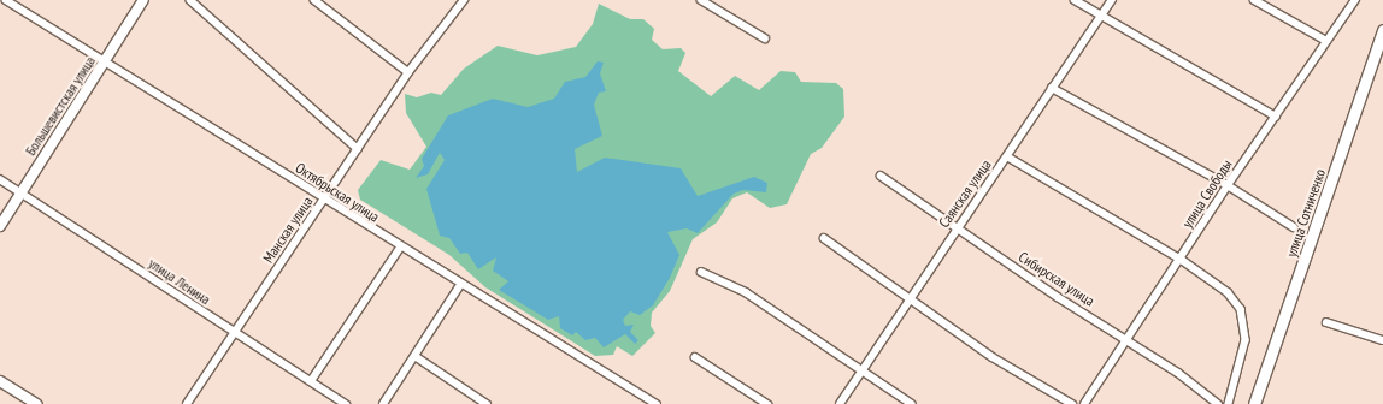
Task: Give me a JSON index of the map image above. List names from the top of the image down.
{
  "streets": {
    "main road": ["Большевистская улица", "улица Сотниченко"],
    "street": [
      "Октябрьская улица",
      "Саянская улица",
      "улица Свободы",
      "Манская улица",
      "Сибирская улица",
      "улица Ленина"
    ]
  },
  "crossings": [
    ["Большевистская улица", "Октябрьская улица"],
    ["Большевистская улица", "улица Ленина"],
    ["Октябрьская улица", "Манская улица"],
    ["Саянская улица", "Сибирская улица"],
    ["улица Свободы", "Сибирская улица"],
    ["Манская улица", "улица Ленина"]
  ]
}
